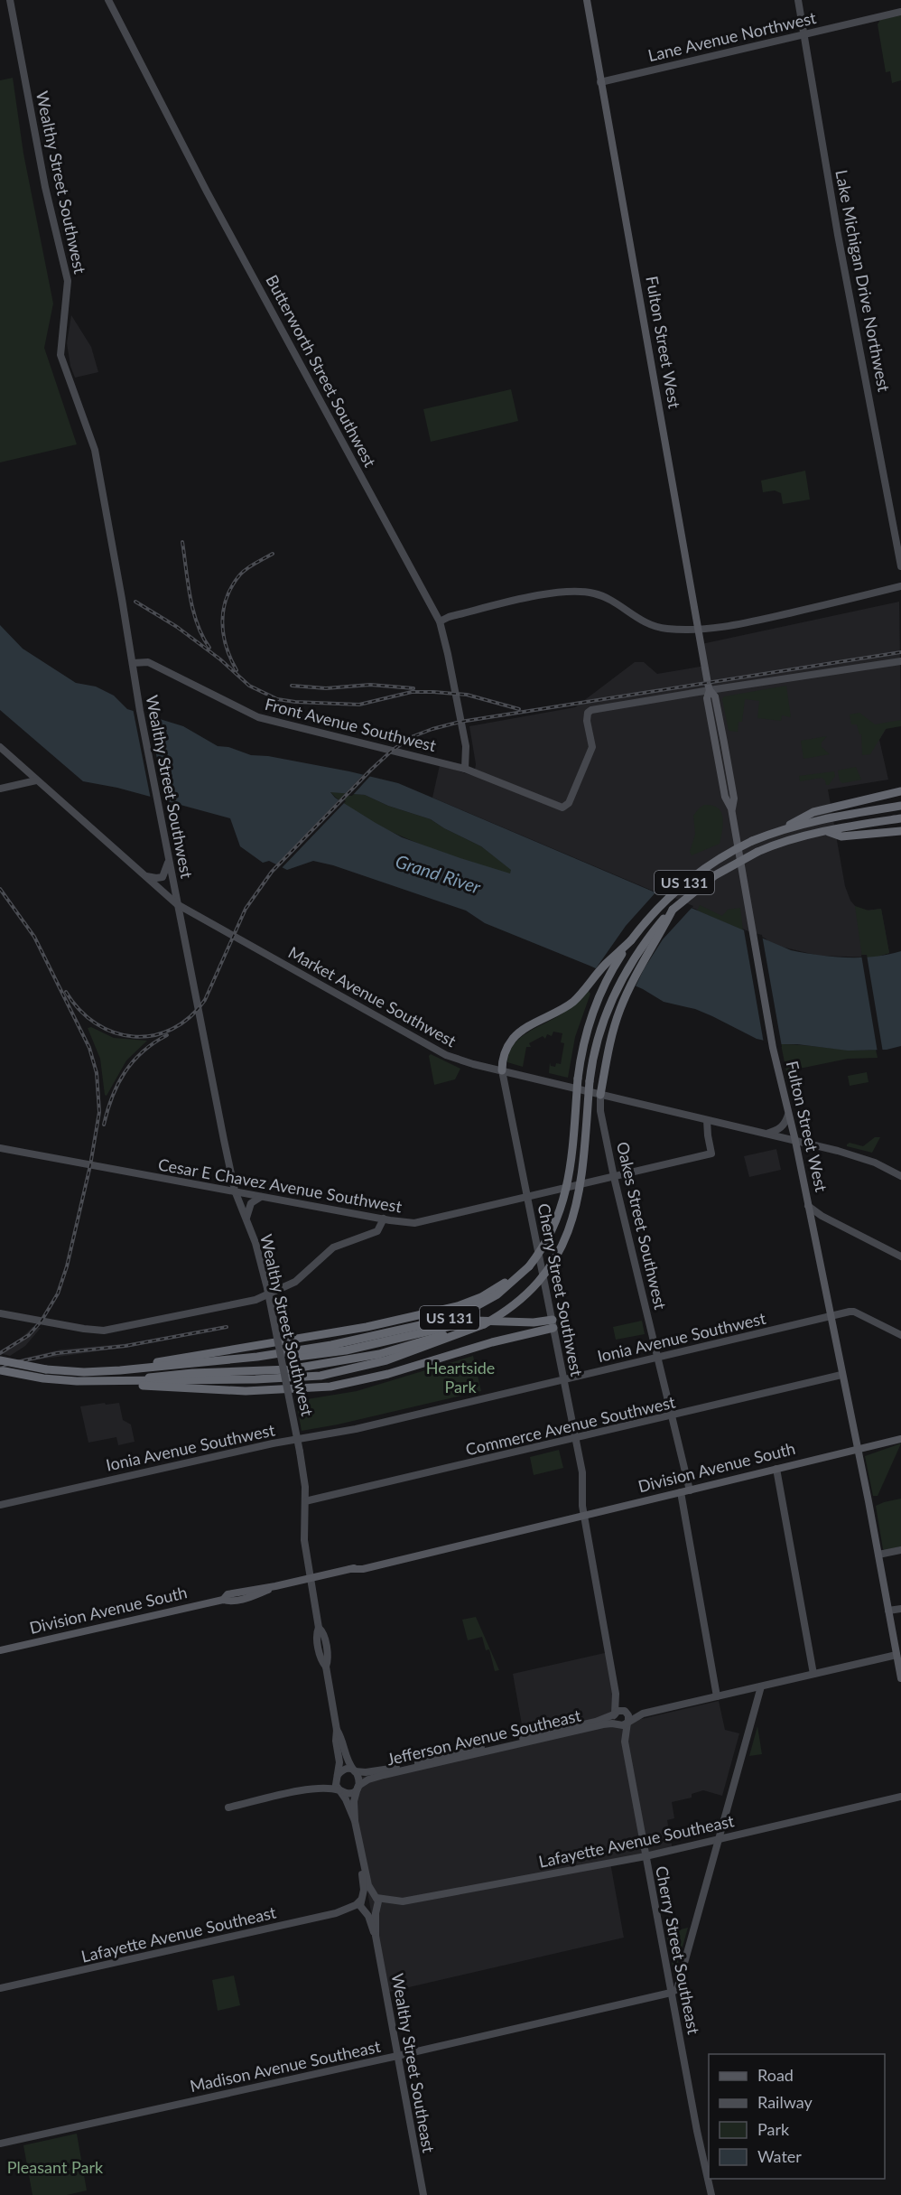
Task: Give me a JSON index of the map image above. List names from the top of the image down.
{
  "streets": {
    "highway": ["US 131"],
    "main road": ["Fulton Street West", "Division Avenue South"],
    "street": [
      "Lane Avenue Northwest",
      "Wealthy Street Southwest",
      "Lake Michigan Drive Northwest",
      "Butterworth Street Southwest",
      "Front Avenue Southwest",
      "Market Avenue Southwest",
      "Cesar E Chavez Avenue Southwest",
      "Oakes Street Southwest",
      "Cherry Street Southwest",
      "Ionia Avenue Southwest",
      "Commerce Avenue Southwest",
      "Jefferson Avenue Southeast",
      "Lafayette Avenue Southeast",
      "Cherry Street Southeast",
      "Wealthy Street Southeast",
      "Madison Avenue Southeast"
    ]
  },
  "crossings": [
    ["Lane Avenue Northwest", "Lake Michigan Drive Northwest"],
    ["Lane Avenue Northwest", "Fulton Street West"],
    ["Wealthy Street Southwest", "Front Avenue Southwest"],
    ["Wealthy Street Southwest", "Market Avenue Southwest"],
    ["Wealthy Street Southwest", "Cesar E Chavez Avenue Southwest"],
    ["Wealthy Street Southwest", "Commerce Avenue Southwest"],
    ["Wealthy Street Southwest", "Division Avenue South"],
    ["Fulton Street West", "Front Avenue Southwest"],
    ["Fulton Street West", "Market Avenue Southwest"],
    ["Fulton Street West", "Ionia Avenue Southwest"],
    ["Fulton Street West", "Commerce Avenue Southwest"],
    ["Fulton Street West", "Division Avenue South"],
    ["Butterworth Street Southwest", "Front Avenue Southwest"],
    ["Market Avenue Southwest", "Cesar E Chavez Avenue Southwest"],
    ["Market Avenue Southwest", "Oakes Street Southwest"],
    ["Market Avenue Southwest", "Cherry Street Southwest"],
    ["Cesar E Chavez Avenue Southwest", "Oakes Street Southwest"],
    ["Cesar E Chavez Avenue Southwest", "Cherry Street Southwest"],
    ["Oakes Street Southwest", "Ionia Avenue Southwest"],
    ["Oakes Street Southwest", "Commerce Avenue Southwest"],
    ["Oakes Street Southwest", "Division Avenue South"],
    ["Cherry Street Southwest", "Ionia Avenue Southwest"],
    ["Cherry Street Southwest", "Commerce Avenue Southwest"],
    ["Cherry Street Southwest", "Division Avenue South"],
    ["Jefferson Avenue Southeast", "Cherry Street Southeast"],
    ["Lafayette Avenue Southeast", "Cherry Street Southeast"],
    ["Lafayette Avenue Southeast", "Wealthy Street Southeast"],
    ["Cherry Street Southeast", "Madison Avenue Southeast"],
    ["Wealthy Street Southeast", "Madison Avenue Southeast"]
  ],
  "water": ["Grand River"],
  "parks": ["Heartside Park", "Pleasant Park"],
  "legend": [
    "Road",
    "Railway",
    "Park",
    "Water"
  ]
}
